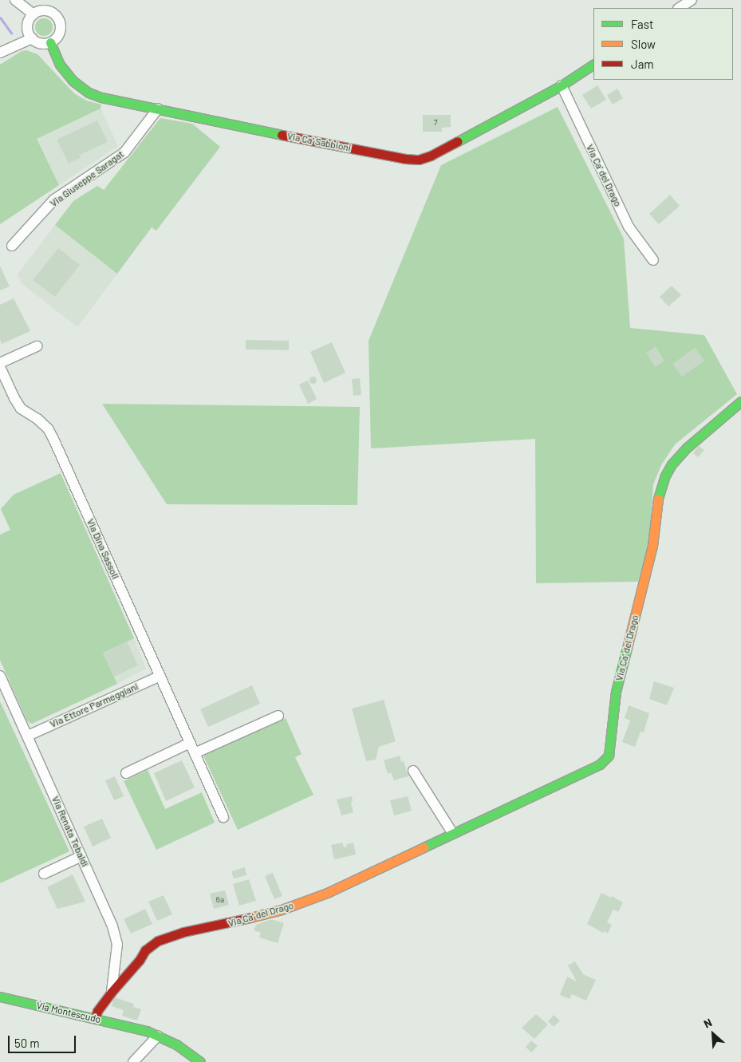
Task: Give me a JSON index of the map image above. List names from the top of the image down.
{
  "streets": {
    "street": [
      "Via Ca' Sabbioni",
      "Via Ca' del Drago",
      "Via Giuseppe Saragat",
      "Via Dina Sassoli",
      "Via Ettore Parmeggiani",
      "Via Renata Tebaldi",
      "Via Montescudo"
    ]
  },
  "crossings": [
    ["Via Ca' Sabbioni", "Via Ca' del Drago"],
    ["Via Ca' Sabbioni", "Via Giuseppe Saragat"],
    ["Via Ca' del Drago", "Via Renata Tebaldi"],
    ["Via Ca' del Drago", "Via Montescudo"],
    ["Via Dina Sassoli", "Via Ettore Parmeggiani"],
    ["Via Ettore Parmeggiani", "Via Renata Tebaldi"]
  ],
  "house_numbers": ["7", "6a"],
  "legend": ["Fast", "Slow", "Jam"],
  "scale_bar": "50 m",
  "north": "top left"
}
